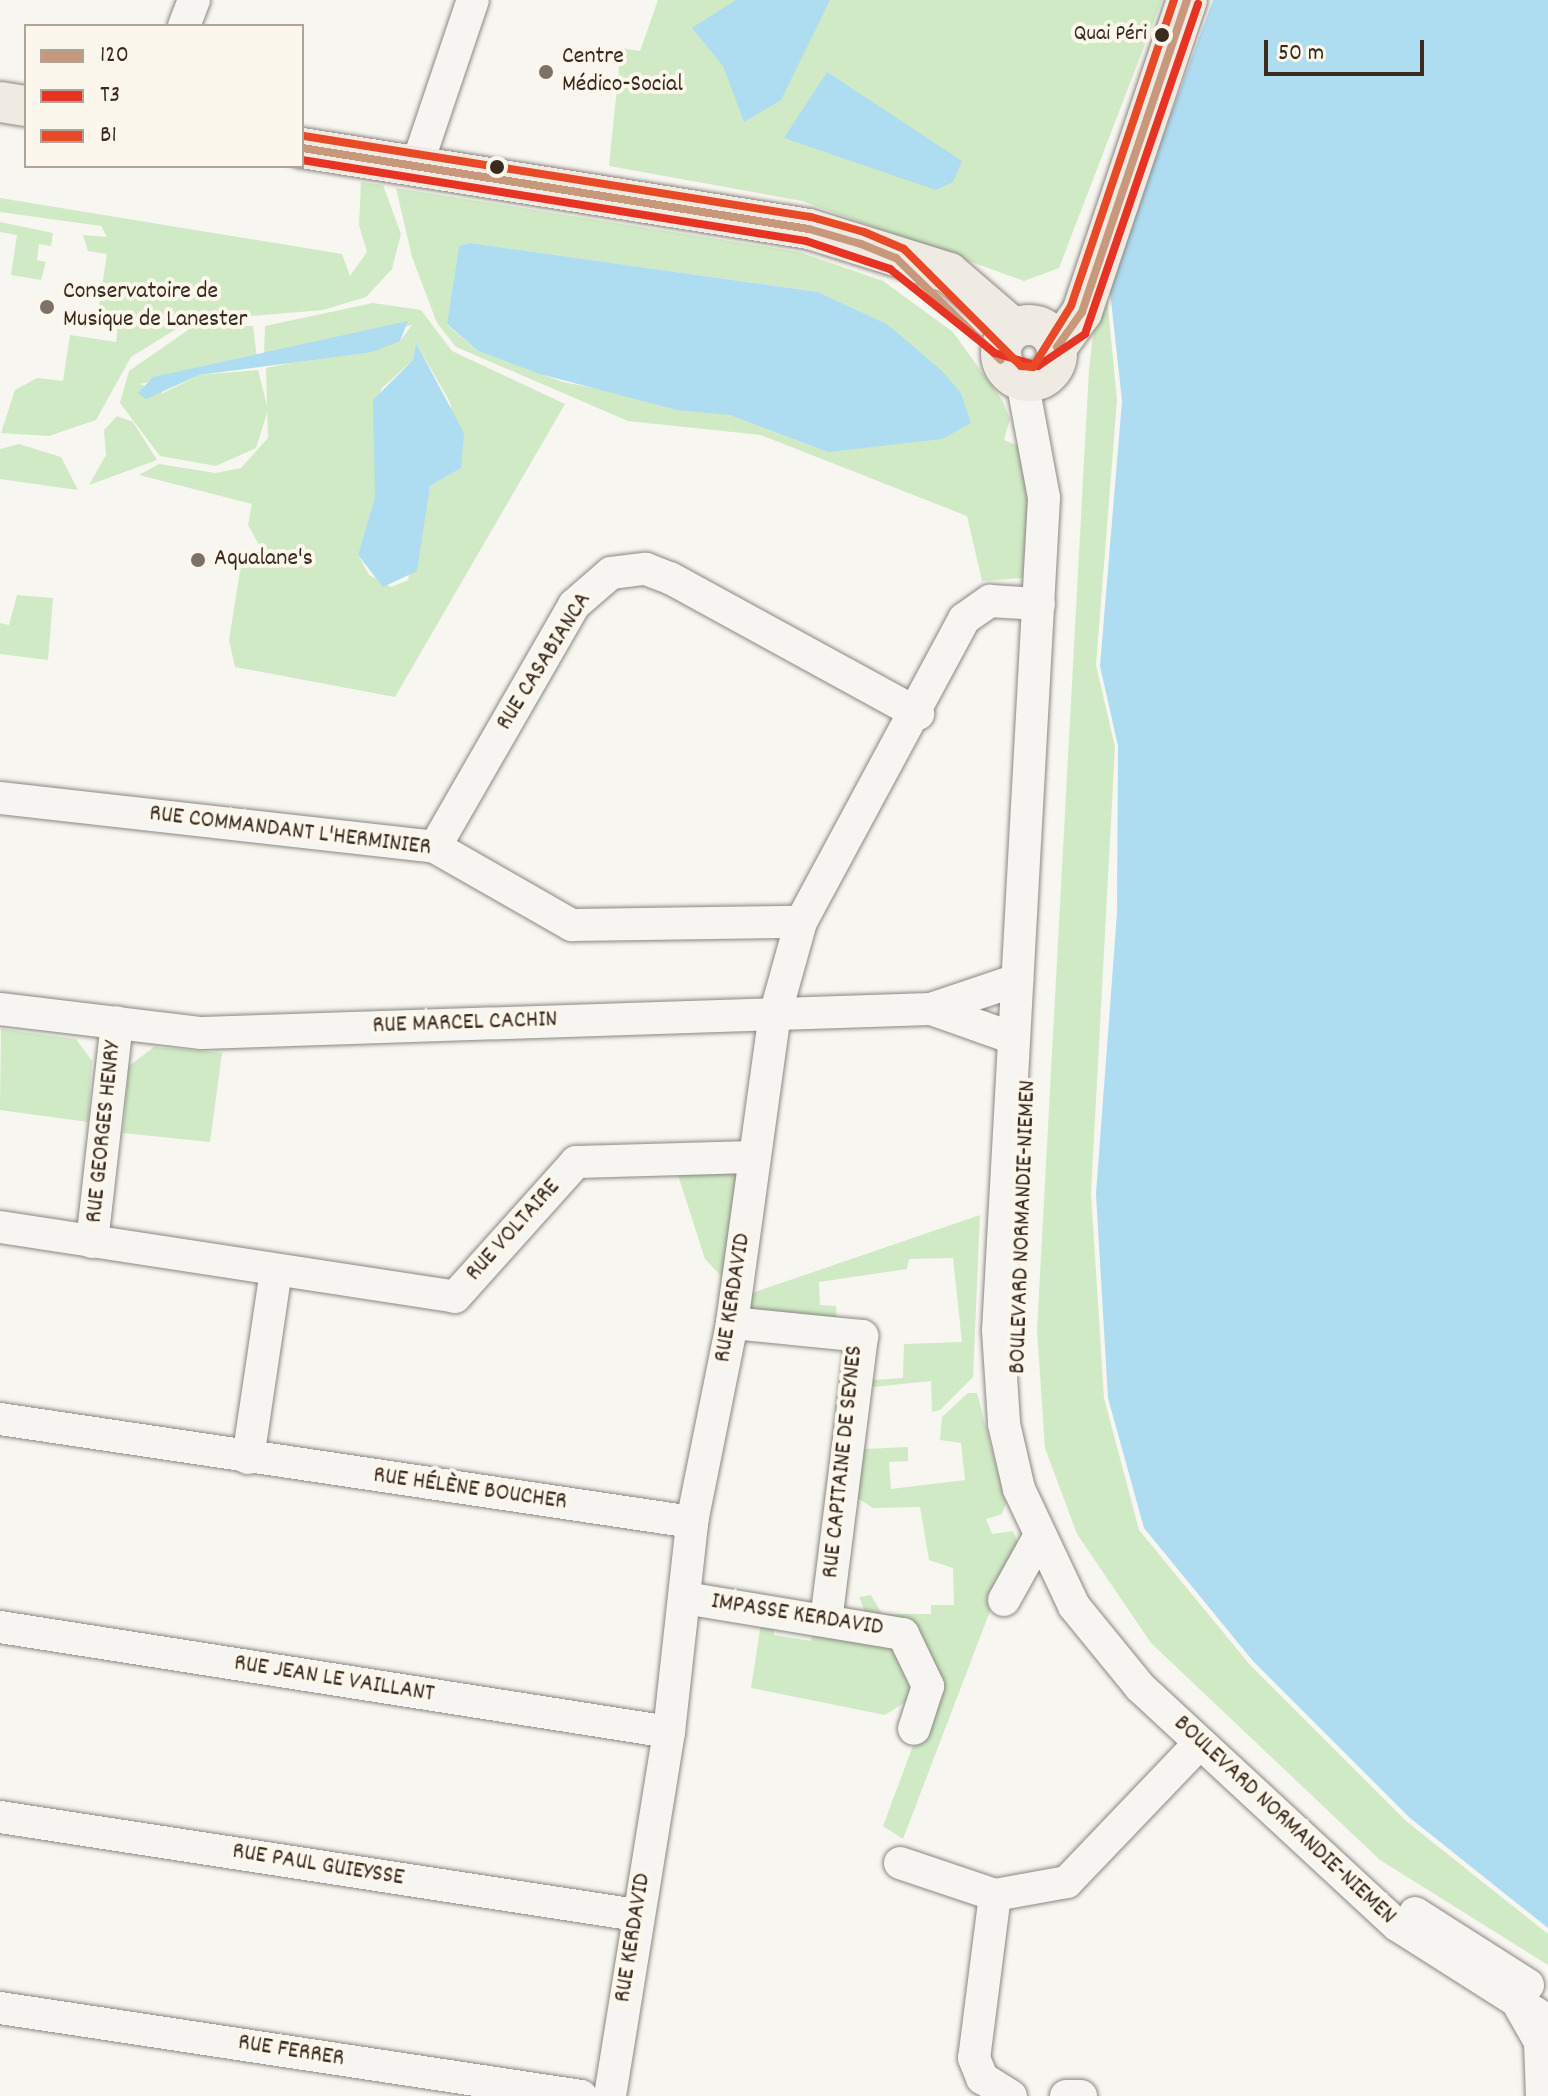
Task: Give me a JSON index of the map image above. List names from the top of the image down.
{
  "streets": {
    "street": [
      "RUE CASABIANCA",
      "RUE COMMANDANT L'HERMINIER",
      "RUE MARCEL CACHIN",
      "RUE GEORGES HENRY",
      "BOULEVARD NORMANDIE-NIEMEN",
      "RUE VOLTAIRE",
      "RUE KERDAVID",
      "RUE CAPITAINE DE SEYNES",
      "RUE HÉLÈNE BOUCHER",
      "IMPASSE KERDAVID",
      "RUE JEAN LE VAILLANT",
      "RUE PAUL GUIEYSSE",
      "RUE FERRER"
    ]
  },
  "crossings": [
    ["RUE CASABIANCA", "RUE COMMANDANT L'HERMINIER"],
    ["RUE CASABIANCA", "RUE KERDAVID"],
    ["RUE COMMANDANT L'HERMINIER", "RUE KERDAVID"],
    ["RUE MARCEL CACHIN", "RUE GEORGES HENRY"],
    ["RUE MARCEL CACHIN", "BOULEVARD NORMANDIE-NIEMEN"],
    ["RUE MARCEL CACHIN", "RUE KERDAVID"],
    ["RUE GEORGES HENRY", "RUE VOLTAIRE"],
    ["BOULEVARD NORMANDIE-NIEMEN", "RUE KERDAVID"],
    ["RUE VOLTAIRE", "RUE KERDAVID"],
    ["RUE KERDAVID", "RUE CAPITAINE DE SEYNES"],
    ["RUE KERDAVID", "RUE HÉLÈNE BOUCHER"],
    ["RUE KERDAVID", "IMPASSE KERDAVID"],
    ["RUE KERDAVID", "RUE JEAN LE VAILLANT"],
    ["RUE KERDAVID", "RUE PAUL GUIEYSSE"],
    ["RUE CAPITAINE DE SEYNES", "IMPASSE KERDAVID"]
  ],
  "places": [
    "Quai Péri",
    "Centre Médico-Social",
    "Conservatoire de Musique de Lanester",
    "Aqualane's"
  ],
  "lines": ["transit line 120", "transit line B1", "transit line T3"],
  "legend": ["120", "T3", "B1"],
  "scale_bar": "50 m"
}
